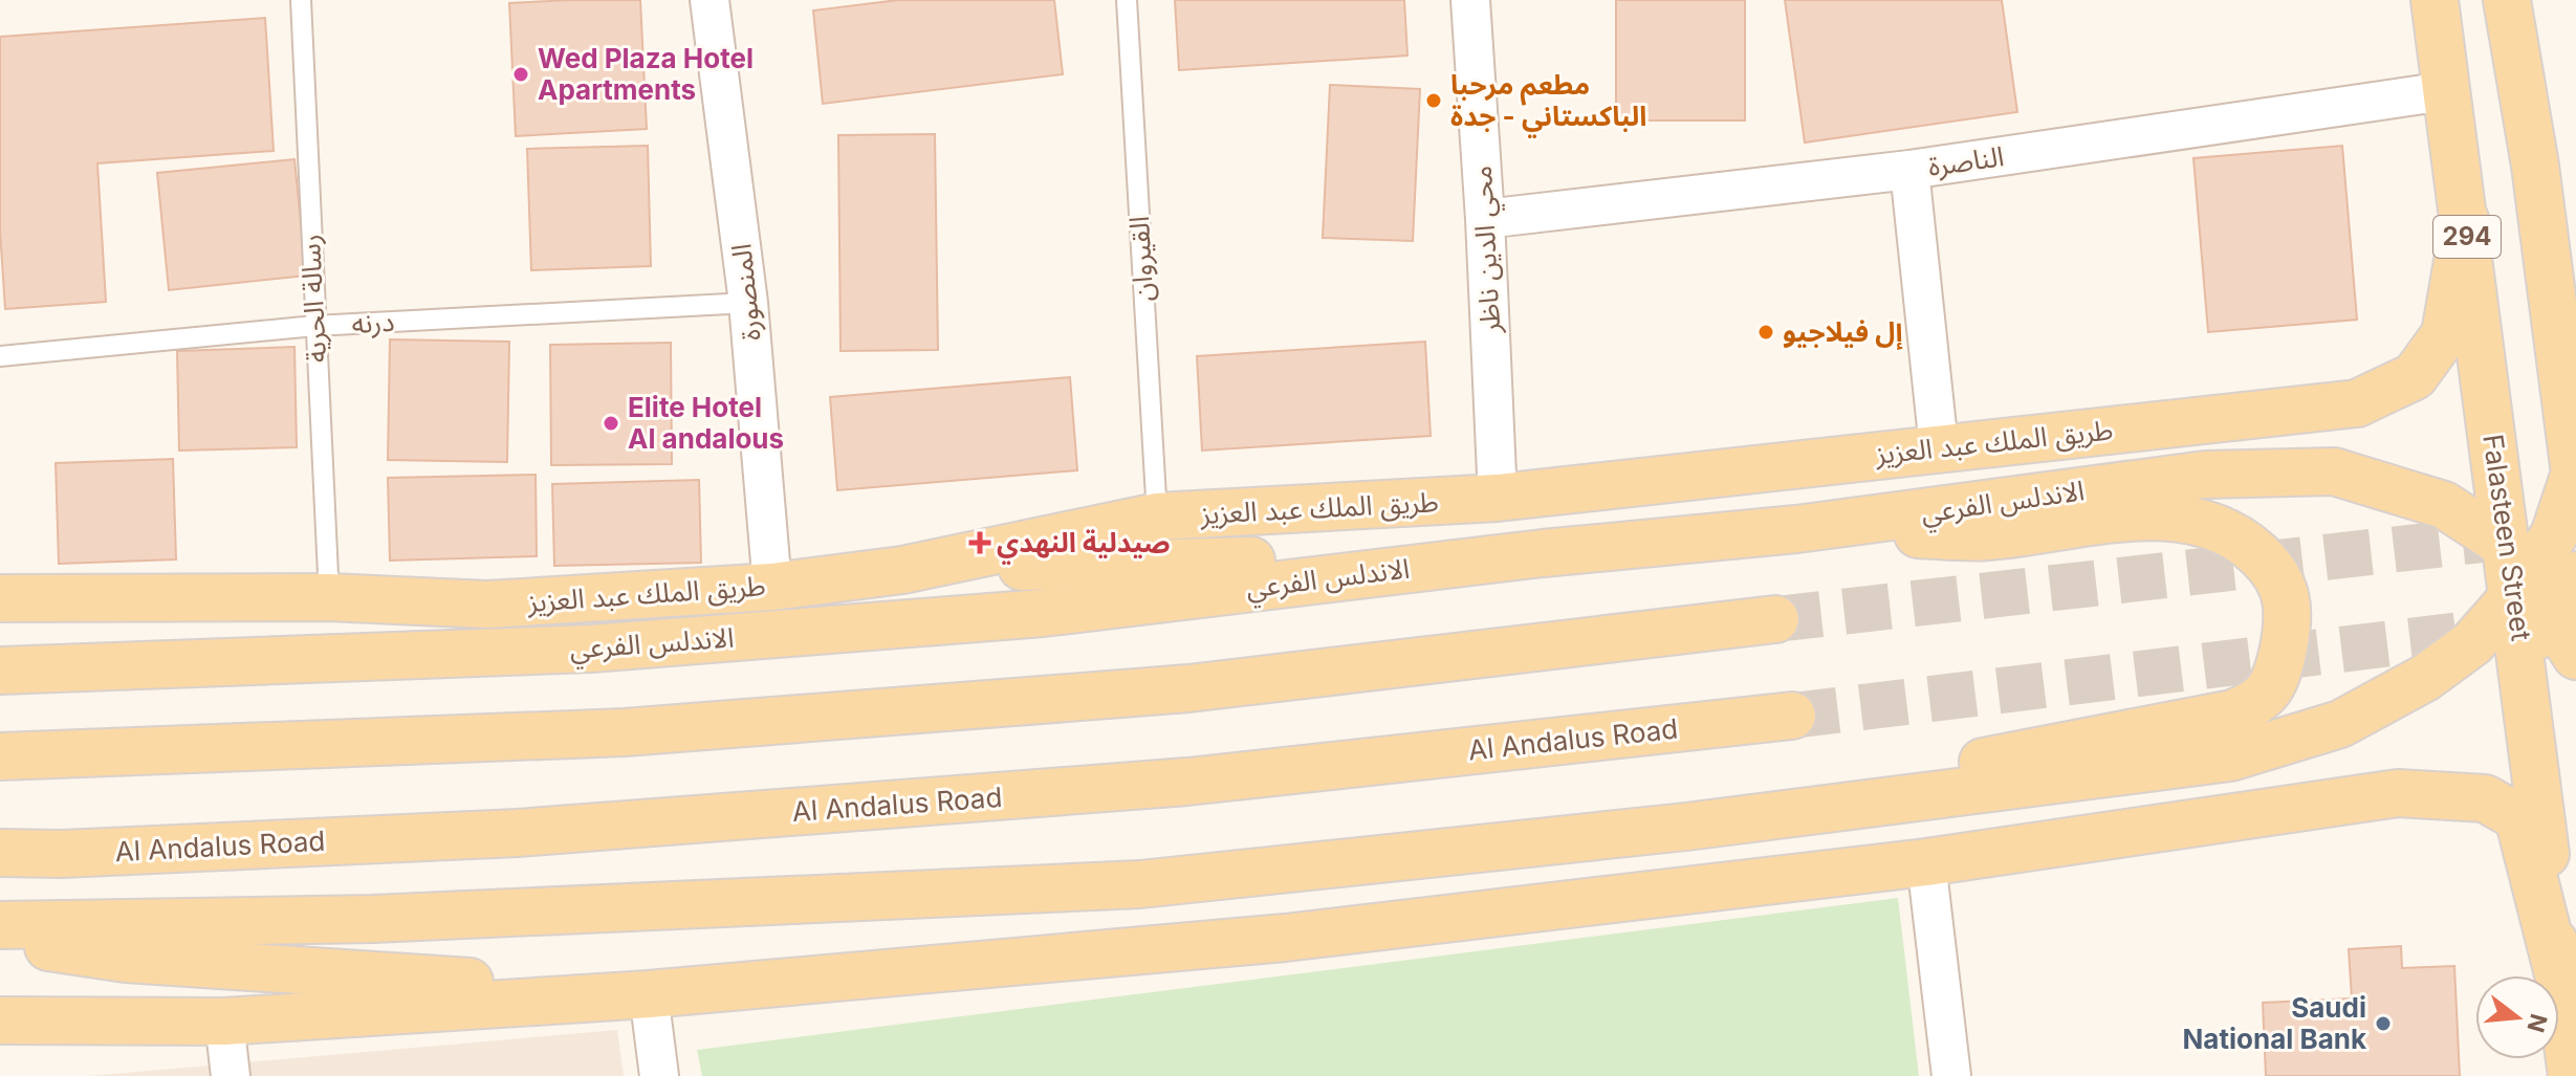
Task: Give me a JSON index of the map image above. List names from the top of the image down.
{
  "streets": {
    "main road": [
      "294",
      "طريق الملك عبد العزيز",
      "الاندلس الفرعي",
      "Falasteen Street",
      "Al Andalus Road"
    ],
    "street": ["الناصرة", "محي الدين ناظر", "المنصورة"],
    "lane": ["القيروان", "رسالة الحرية", "درنه"]
  },
  "crossings": [
    ["الناصرة", "محي الدين ناظر"],
    ["الناصرة", "Falasteen Street"],
    ["محي الدين ناظر", "طريق الملك عبد العزيز"],
    ["القيروان", "طريق الملك عبد العزيز"],
    ["المنصورة", "درنه"],
    ["المنصورة", "طريق الملك عبد العزيز"],
    ["رسالة الحرية", "درنه"],
    ["رسالة الحرية", "طريق الملك عبد العزيز"],
    ["طريق الملك عبد العزيز", "Falasteen Street"],
    ["الاندلس الفرعي", "Falasteen Street"]
  ],
  "places": {
    "other": [
      "Wed Plaza Hotel Apartments",
      "مطعم مرحبا الباكستاني - جدة",
      "إل فيلاجيو",
      "Elite Hotel Al andalous",
      "Saudi National Bank"
    ],
    "health": ["صيدلية النهدي"]
  },
  "north": "right"
}
